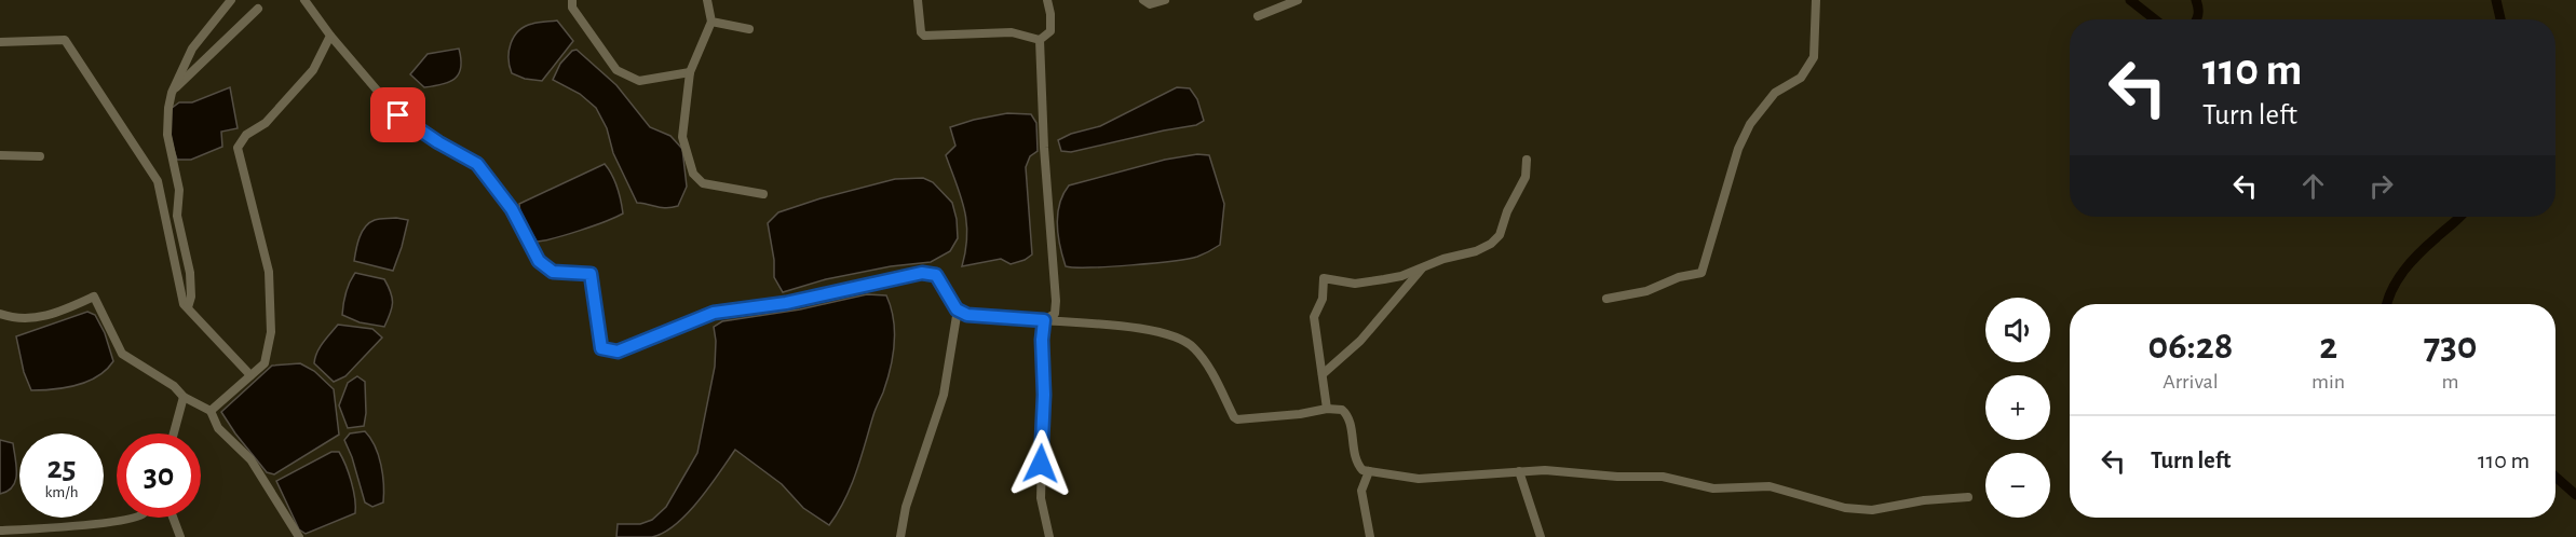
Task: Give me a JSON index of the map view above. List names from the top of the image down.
{
  "page": {
    "turn": ["110 m", "Turn left"],
    "map_buttons": ["+", "−"],
    "eta": [
      "06:28",
      "Arrival",
      "2",
      "min",
      "730",
      "m"
    ],
    "list": [
      {
        "name": "Turn left",
        "value": "110 m"
      }
    ],
    "speed": "25 km/h",
    "limit": "30"
  }
}
